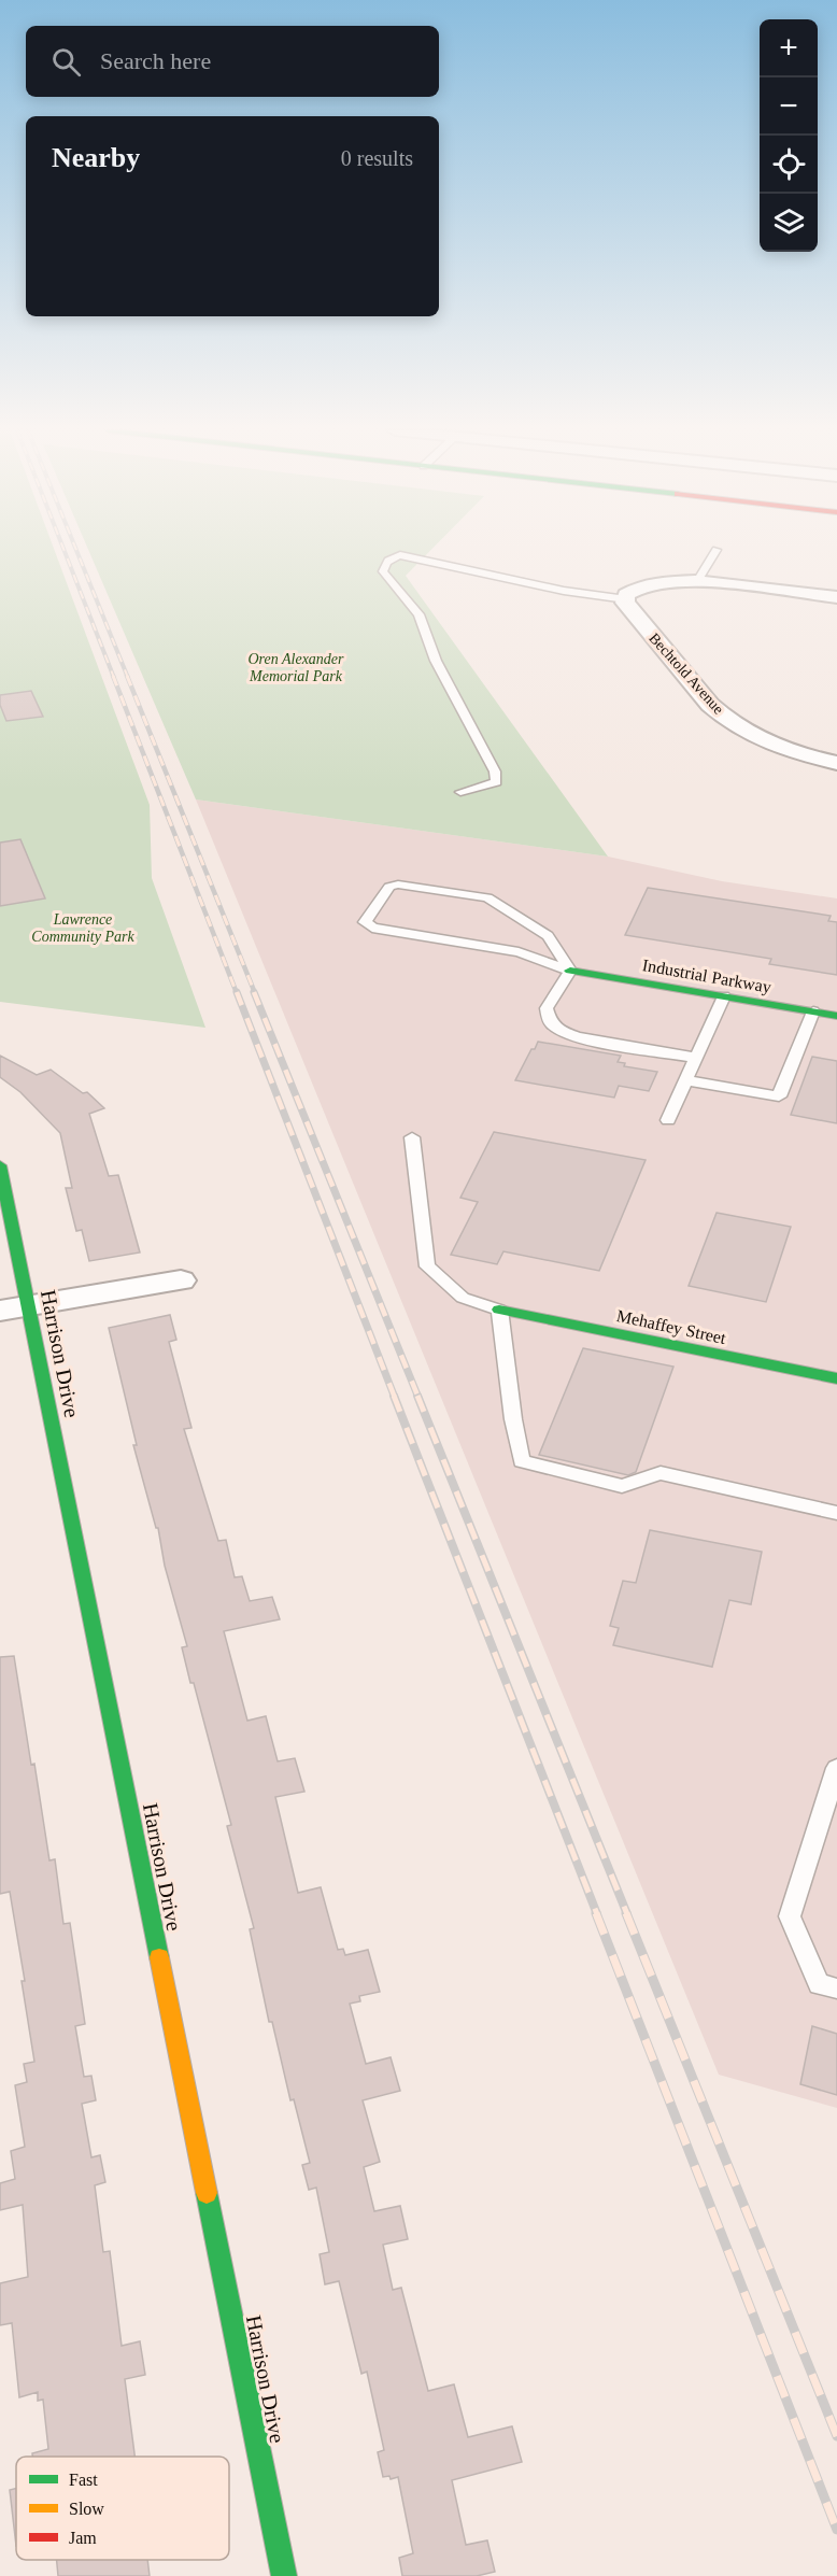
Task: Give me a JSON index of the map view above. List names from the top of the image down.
{
  "streets": {
    "street": [
      "Bechtold Avenue",
      "Industrial Parkway",
      "Mehaffey Street",
      "Harrison Drive"
    ]
  },
  "parks": ["Oren Alexander Memorial Park", "Lawrence Community Park"],
  "legend": ["Fast", "Slow", "Jam"],
  "page": {
    "map_buttons": ["+", "−"],
    "search": "Search here",
    "heading": ["Nearby", "0 results"]
  }
}
